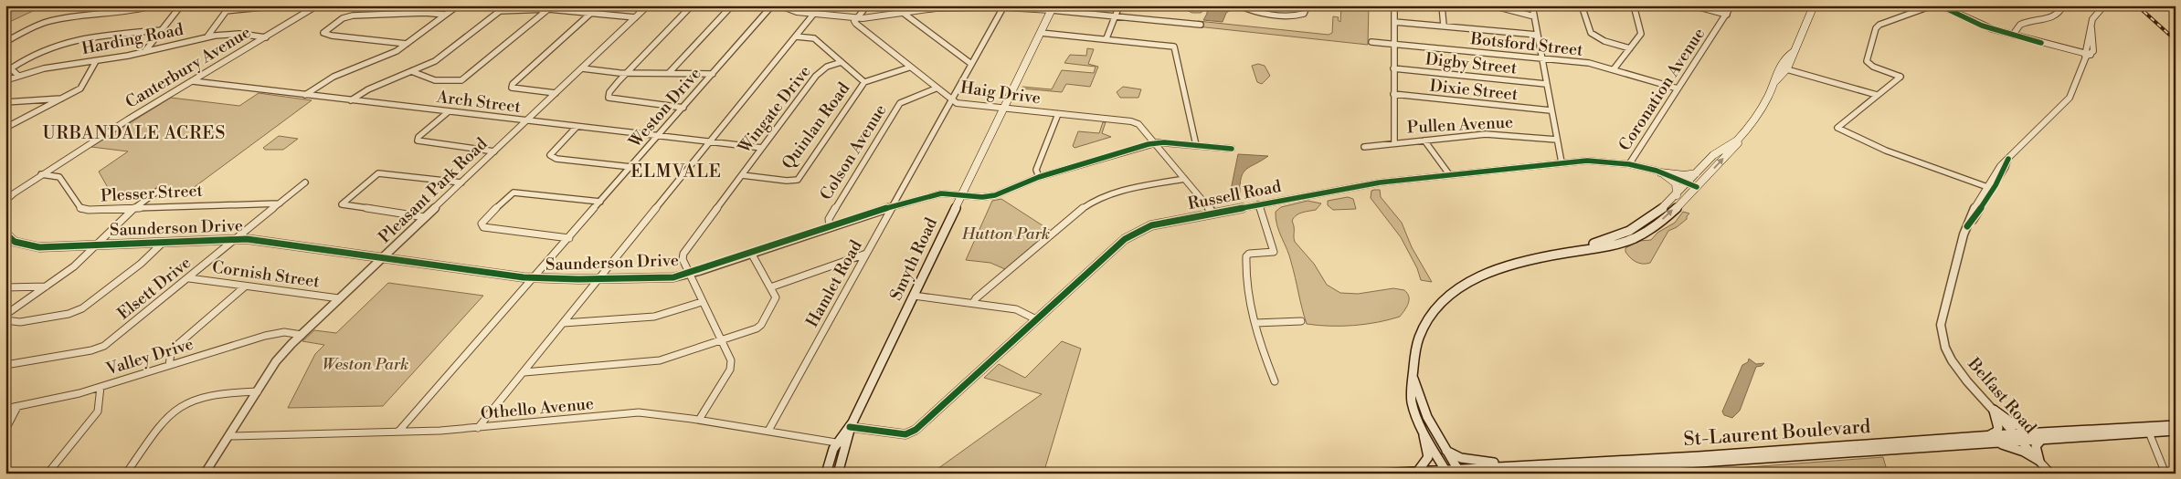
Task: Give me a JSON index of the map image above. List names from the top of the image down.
{
  "streets": {
    "main road": ["Smyth Road", "St-Laurent Boulevard"],
    "street": [
      "Harding Road",
      "Botsford Street",
      "Digby Street",
      "Canterbury Avenue",
      "Coronation Avenue",
      "Dixie Street",
      "Haig Drive",
      "Arch Street",
      "Weston Drive",
      "Wingate Drive",
      "Pullen Avenue",
      "Quinlan Road",
      "Colson Avenue",
      "Pleasant Park Road",
      "Plesser Street",
      "Russell Road",
      "Saunderson Drive",
      "Cornish Street",
      "Hamlet Road",
      "Elsett Drive",
      "Valley Drive",
      "Belfast Road",
      "Othello Avenue"
    ]
  },
  "crossings": [
    ["Harding Road", "Canterbury Avenue"],
    ["Botsford Street", "Coronation Avenue"],
    ["Canterbury Avenue", "Arch Street"],
    ["Canterbury Avenue", "Plesser Street"],
    ["Coronation Avenue", "Russell Road"],
    ["Haig Drive", "Quinlan Road"],
    ["Haig Drive", "Colson Avenue"],
    ["Haig Drive", "Russell Road"],
    ["Haig Drive", "Saunderson Drive"],
    ["Haig Drive", "Smyth Road"],
    ["Haig Drive", "Hamlet Road"],
    ["Arch Street", "Weston Drive"],
    ["Arch Street", "Wingate Drive"],
    ["Arch Street", "Pleasant Park Road"],
    ["Weston Drive", "Saunderson Drive"],
    ["Weston Drive", "Othello Avenue"],
    ["Wingate Drive", "Quinlan Road"],
    ["Wingate Drive", "Saunderson Drive"],
    ["Wingate Drive", "Othello Avenue"],
    ["Colson Avenue", "Saunderson Drive"],
    ["Pleasant Park Road", "Saunderson Drive"],
    ["Pleasant Park Road", "Cornish Street"],
    ["Pleasant Park Road", "Valley Drive"],
    ["Pleasant Park Road", "Othello Avenue"],
    ["Plesser Street", "Elsett Drive"],
    ["Russell Road", "Smyth Road"],
    ["Saunderson Drive", "Smyth Road"],
    ["Saunderson Drive", "Hamlet Road"],
    ["Saunderson Drive", "Elsett Drive"],
    ["Smyth Road", "Othello Avenue"],
    ["Cornish Street", "Elsett Drive"],
    ["Hamlet Road", "Othello Avenue"],
    ["Belfast Road", "St-Laurent Boulevard"]
  ],
  "districts": ["URBANDALE ACRES", "ELMVALE"],
  "parks": ["Hutton Park", "Weston Park"]
}
